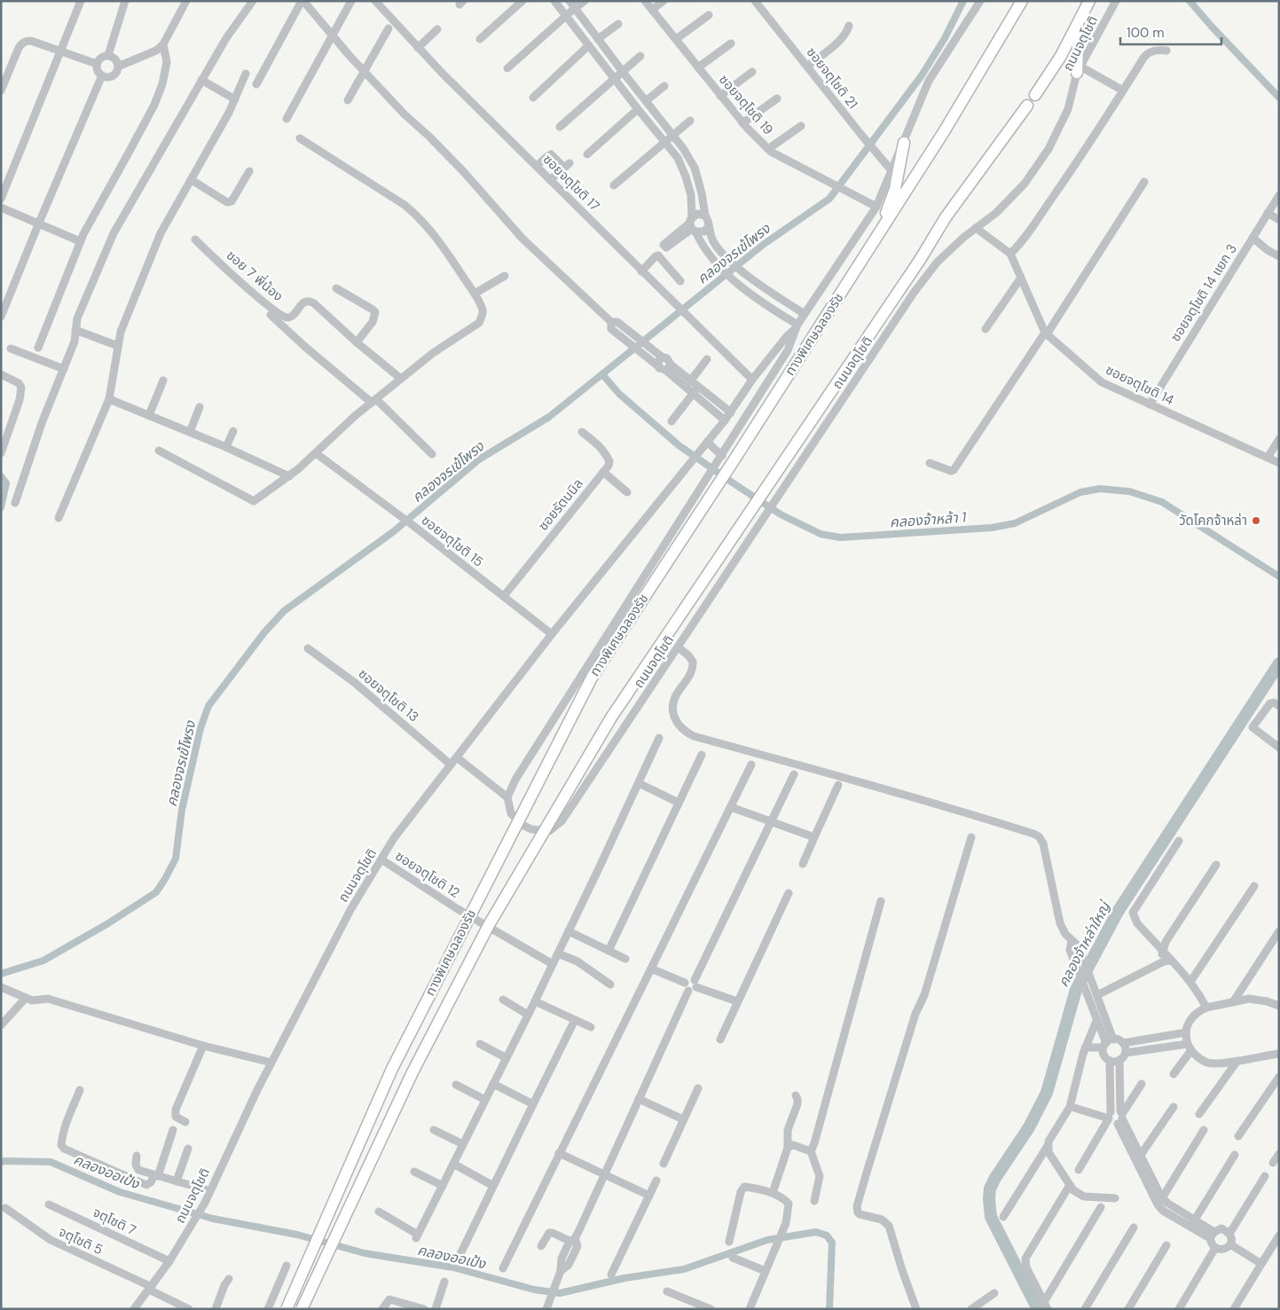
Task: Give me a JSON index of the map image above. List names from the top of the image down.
{
  "streets": {
    "highway": ["ทางพิเศษฉลองรัช"],
    "street": [
      "ถนนจตุโชติ",
      "ซอยจตุโชติ 21",
      "ซอยจตุโชติ 19",
      "ซอยจตุโชติ 17",
      "ซอย 7 พี่น้อง",
      "ซอยจตุโชติ 14 แยก 3",
      "ซอยจตุโชติ 14",
      "ซอยรัตนนิล",
      "ซอยจตุโชติ 15",
      "ซอยจตุโชติ 13",
      "ซอยจตุโชติ 12",
      "จตุโชติ 7",
      "จตุโชติ 5"
    ]
  },
  "crossings": [
    ["ถนนจตุโชติ", "ซอยจตุโชติ 21"],
    ["ถนนจตุโชติ", "ซอยจตุโชติ 19"],
    ["ถนนจตุโชติ", "ซอยจตุโชติ 17"],
    ["ถนนจตุโชติ", "ซอยจตุโชติ 14"],
    ["ถนนจตุโชติ", "ซอยจตุโชติ 15"],
    ["ถนนจตุโชติ", "ซอยจตุโชติ 13"],
    ["ถนนจตุโชติ", "ซอยจตุโชติ 12"],
    ["ถนนจตุโชติ", "จตุโชติ 7"],
    ["ถนนจตุโชติ", "จตุโชติ 5"],
    ["ซอยจตุโชติ 14 แยก 3", "ซอยจตุโชติ 14"],
    ["ซอยรัตนนิล", "ซอยจตุโชติ 15"]
  ],
  "water": [
    "คลองจรเข้โพรง",
    "คลองจ้าหล้า 1",
    "คลองจ้าหล่าใหญ่",
    "คลองออเป้ง"
  ],
  "places": ["วัดโคกจ้าหล่า"],
  "scale_bar": "100 m"
}
